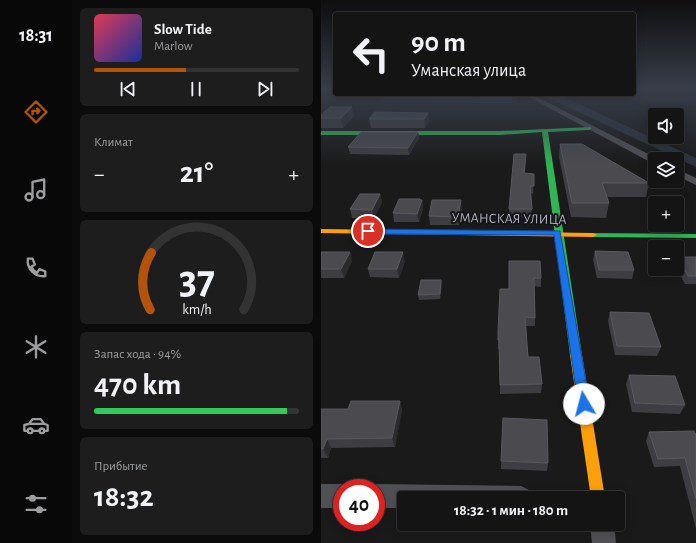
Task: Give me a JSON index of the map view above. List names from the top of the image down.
{
  "streets": {
    "street": ["УМАНСКАЯ УЛИЦА"]
  },
  "page": {
    "tabs": "18:31",
    "turn": ["90 m", "Уманская улица"],
    "song": ["Slow Tide", "Marlow"],
    "map_buttons": ["+", "−"],
    "tile": [
      "Климат",
      ["Запас хода · 94%", "470 km"],
      ["Прибытие", "18:32"]
    ],
    "heat": ["−", "21°", "+"],
    "limit": "40",
    "trip": "18:32 · 1 мин · 180 m",
    "gauge": ["37", "km/h"]
  }
}
